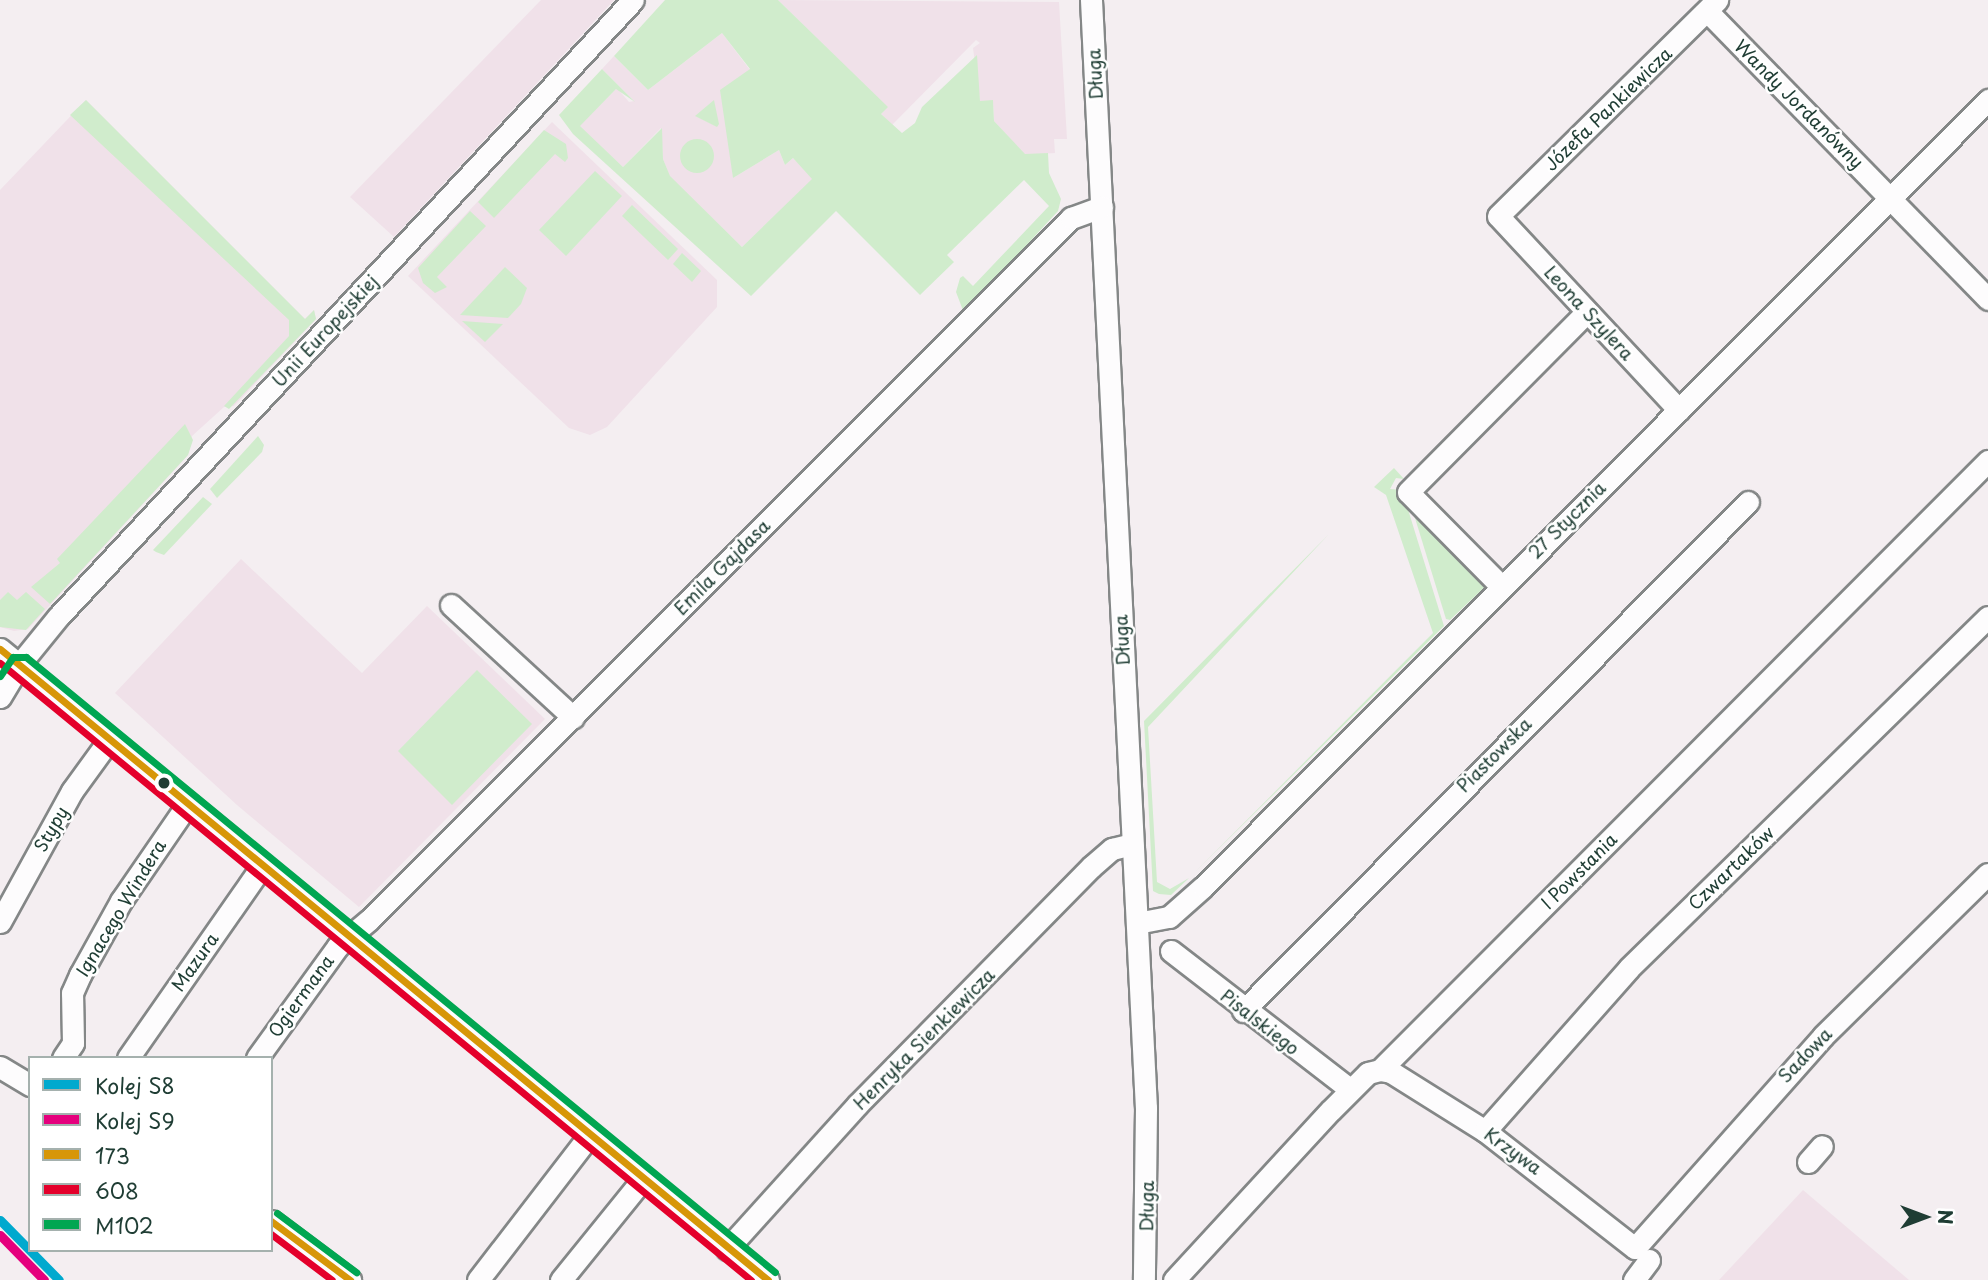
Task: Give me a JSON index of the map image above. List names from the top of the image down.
{
  "streets": {
    "street": [
      "Długa",
      "Wandy Jordanówny",
      "Józefa Pankiewicza",
      "Leona Szylera",
      "Unii Europejskiej",
      "27 Stycznia",
      "Emila Gajdasa",
      "Piastowska",
      "Stypy",
      "Czwartaków",
      "I Powstania",
      "Ignacego Windera",
      "Mazura",
      "Ogiermana",
      "Pisalskiego",
      "Henryka Sienkiewicza",
      "Sadowa",
      "Krzywa"
    ]
  },
  "crossings": [
    ["Długa", "27 Stycznia"],
    ["Długa", "Emila Gajdasa"],
    ["Długa", "Henryka Sienkiewicza"],
    ["Wandy Jordanówny", "Józefa Pankiewicza"],
    ["Wandy Jordanówny", "27 Stycznia"],
    ["Józefa Pankiewicza", "Leona Szylera"],
    ["Leona Szylera", "27 Stycznia"],
    ["Emila Gajdasa", "Ogiermana"],
    ["Piastowska", "Pisalskiego"],
    ["Czwartaków", "Krzywa"],
    ["I Powstania", "Pisalskiego"],
    ["I Powstania", "Krzywa"],
    ["Sadowa", "Krzywa"]
  ],
  "lines": [
    "transit line 173",
    "transit line M102",
    "transit line 608",
    "rail line S8",
    "rail line S9"
  ],
  "legend": [
    "Kolej S8",
    "Kolej S9",
    "173",
    "608",
    "M102"
  ],
  "north": "right"
}
